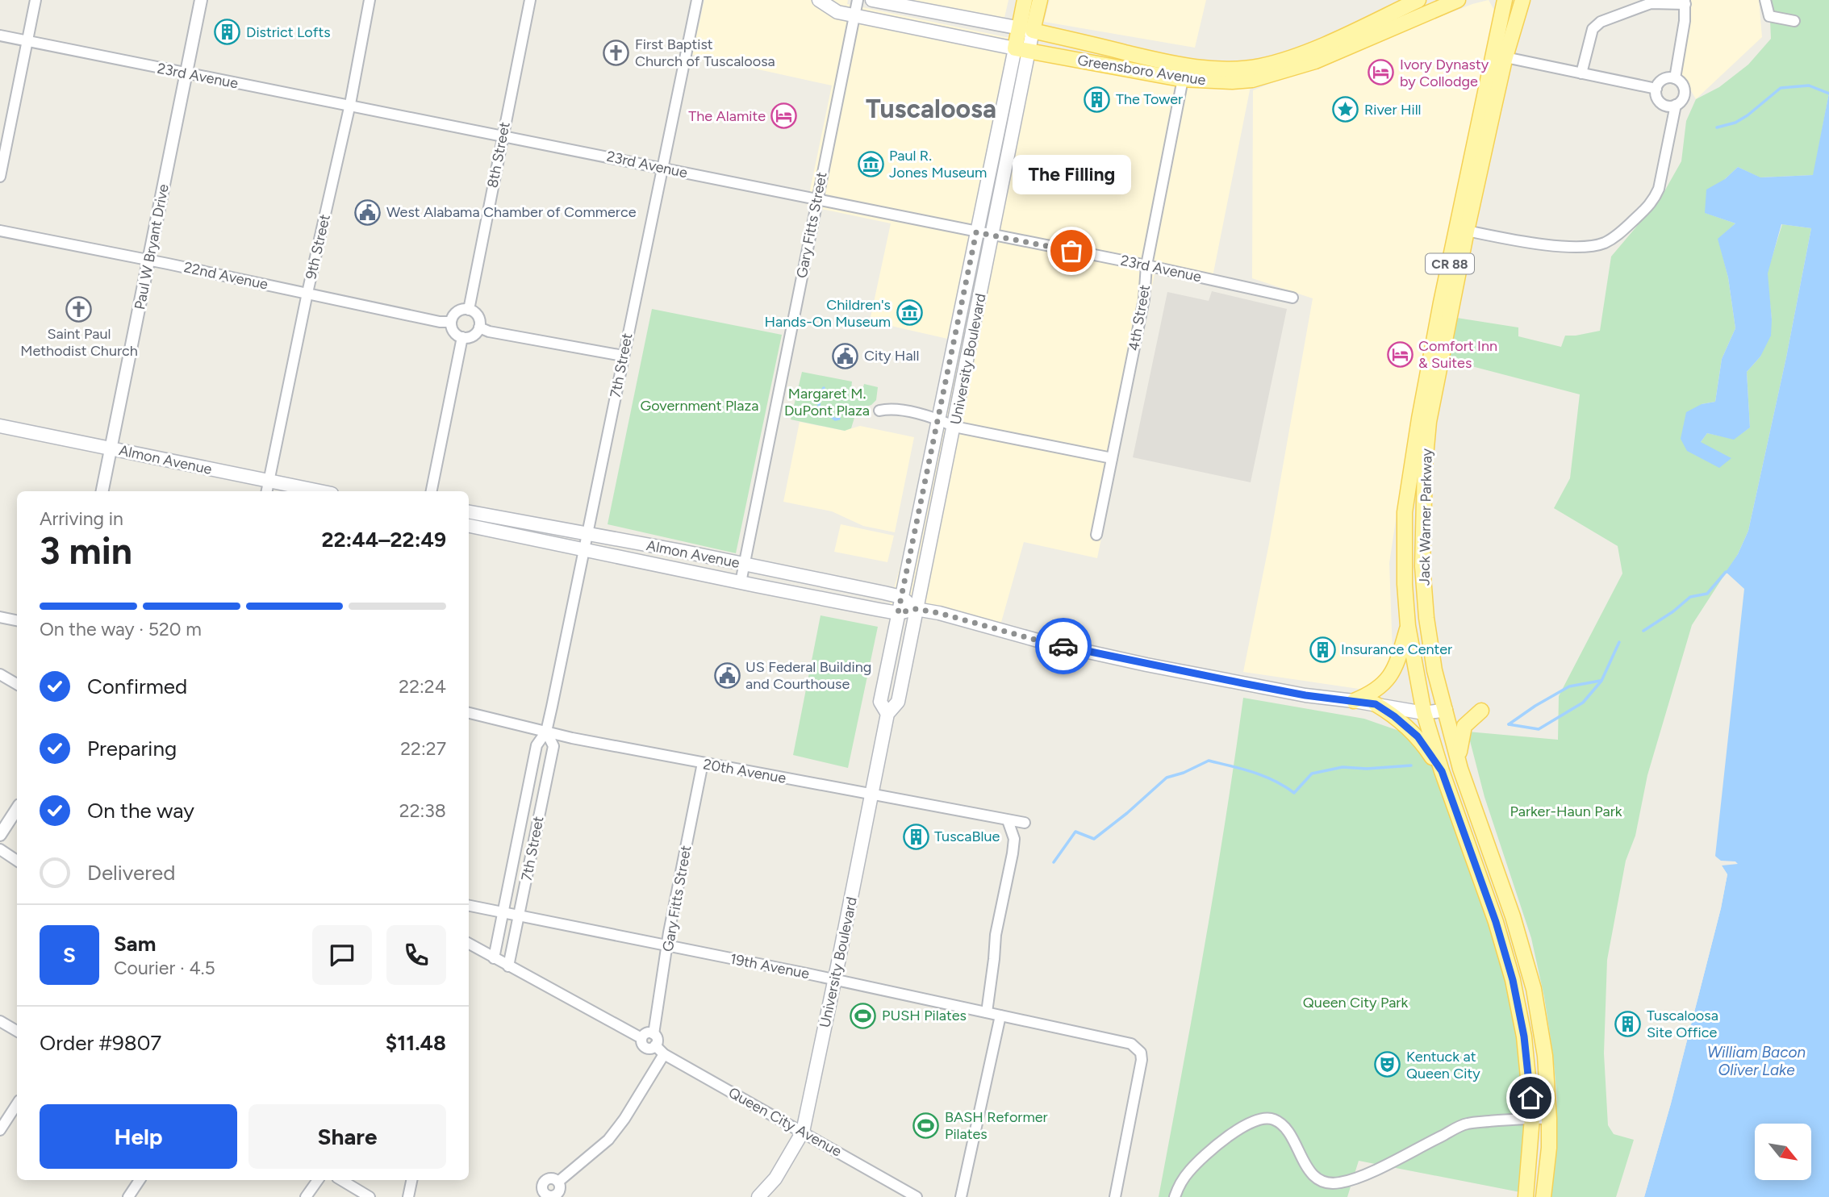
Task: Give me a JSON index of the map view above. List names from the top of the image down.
{
  "streets": {
    "main road": [
      "Greensboro Avenue",
      "CR 88",
      "University Boulevard",
      "Almon Avenue",
      "Jack Warner Parkway"
    ],
    "street": [
      "23rd Avenue",
      "8th Street",
      "Gary Fitts Street",
      "Paul W Bryant Drive",
      "9th Street",
      "22nd Avenue",
      "4th Street",
      "7th Street",
      "20th Avenue",
      "19th Avenue",
      "Queen City Avenue"
    ]
  },
  "crossings": [
    ["Greensboro Avenue", "Gary Fitts Street"],
    ["Greensboro Avenue", "4th Street"],
    ["Greensboro Avenue", "University Boulevard"],
    ["23rd Avenue", "8th Street"],
    ["23rd Avenue", "Gary Fitts Street"],
    ["23rd Avenue", "Paul W Bryant Drive"],
    ["23rd Avenue", "9th Street"],
    ["23rd Avenue", "4th Street"],
    ["23rd Avenue", "University Boulevard"],
    ["23rd Avenue", "7th Street"],
    ["8th Street", "22nd Avenue"],
    ["Gary Fitts Street", "Almon Avenue"],
    ["Gary Fitts Street", "20th Avenue"],
    ["Gary Fitts Street", "19th Avenue"],
    ["Gary Fitts Street", "Queen City Avenue"],
    ["Paul W Bryant Drive", "22nd Avenue"],
    ["Paul W Bryant Drive", "Almon Avenue"],
    ["9th Street", "22nd Avenue"],
    ["9th Street", "Almon Avenue"],
    ["CR 88", "Jack Warner Parkway"],
    ["University Boulevard", "Almon Avenue"],
    ["University Boulevard", "20th Avenue"],
    ["University Boulevard", "19th Avenue"],
    ["University Boulevard", "Queen City Avenue"],
    ["7th Street", "Almon Avenue"],
    ["7th Street", "20th Avenue"],
    ["7th Street", "19th Avenue"],
    ["7th Street", "Queen City Avenue"],
    ["Almon Avenue", "Jack Warner Parkway"]
  ],
  "districts": ["Tuscaloosa"],
  "water": ["William Bacon Oliver Lake"],
  "parks": [
    "Margaret M. DuPont Plaza",
    "Government Plaza",
    "Parker-Haun Park",
    "Queen City Park"
  ],
  "places": {
    "building": [
      "District Lofts",
      "The Tower",
      "Insurance Center",
      "TuscaBlue",
      "Tuscaloosa Site Office"
    ],
    "church": ["First Baptist Church of Tuscaloosa", "Saint Paul Methodist Church"],
    "hotel": ["Ivory Dynasty by Collodge", "The Alamite", "Comfort Inn & Suites"],
    "place": ["River Hill"],
    "museum": ["Paul R. Jones Museum", "Children's Hands-On Museum"],
    "public building": ["West Alabama Chamber of Commerce", "City Hall", "US Federal Building and Courthouse"],
    "other": ["The Filling"],
    "sports": ["PUSH Pilates", "BASH Reformer Pilates"],
    "theatre": ["Kentuck at Queen City"]
  },
  "north": "bottom right",
  "page": {
    "bubble": "The Filling",
    "heading": ["3 min", "Arriving in", "22:44–22:49"],
    "panel": [
      "Sam",
      "Courier · 4.5",
      "Order #9807",
      "$11.48"
    ],
    "bar": "On the way · 520 m",
    "list": [
      ["Confirmed", "22:24"],
      ["Preparing", "22:27"],
      ["On the way", "22:38"],
      "Delivered"
    ],
    "round": "S",
    "buttons": ["Help", "Share"]
  }
}
